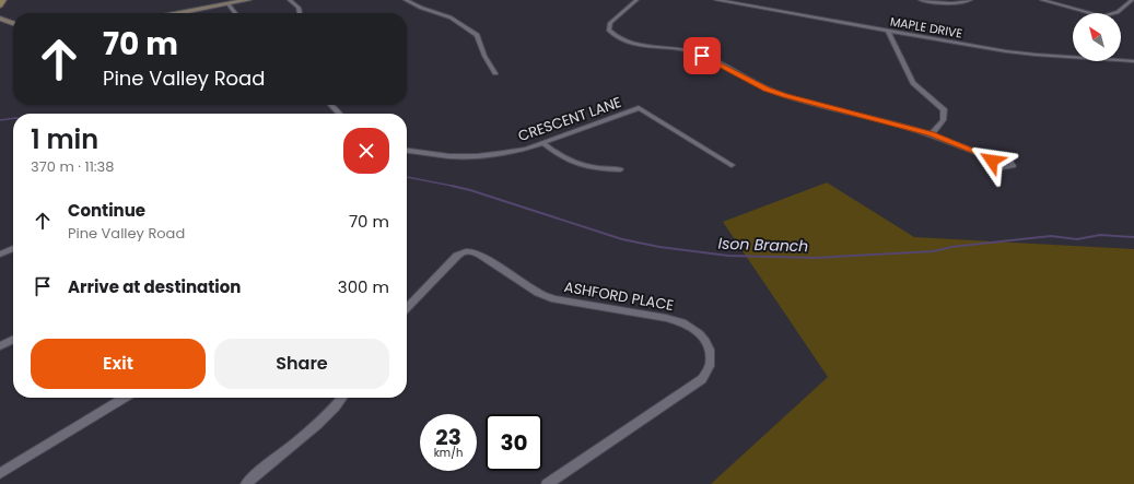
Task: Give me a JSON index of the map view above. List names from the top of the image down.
{
  "streets": {
    "street": ["MAPLE DRIVE", "CRESCENT LANE", "ASHFORD PLACE"]
  },
  "water": ["Ison Branch"],
  "north": "top left",
  "page": {
    "turn": ["70 m", "Pine Valley Road"],
    "heading": ["1 min", "370 m · 11:38"],
    "list": [
      {
        "name": "Continue",
        "note": "Pine Valley Road",
        "value": "70 m"
      },
      {
        "name": "Arrive at destination",
        "value": "300 m"
      }
    ],
    "buttons": ["Exit", "Share"],
    "speed": "23 km/h",
    "limit": "30"
  }
}
